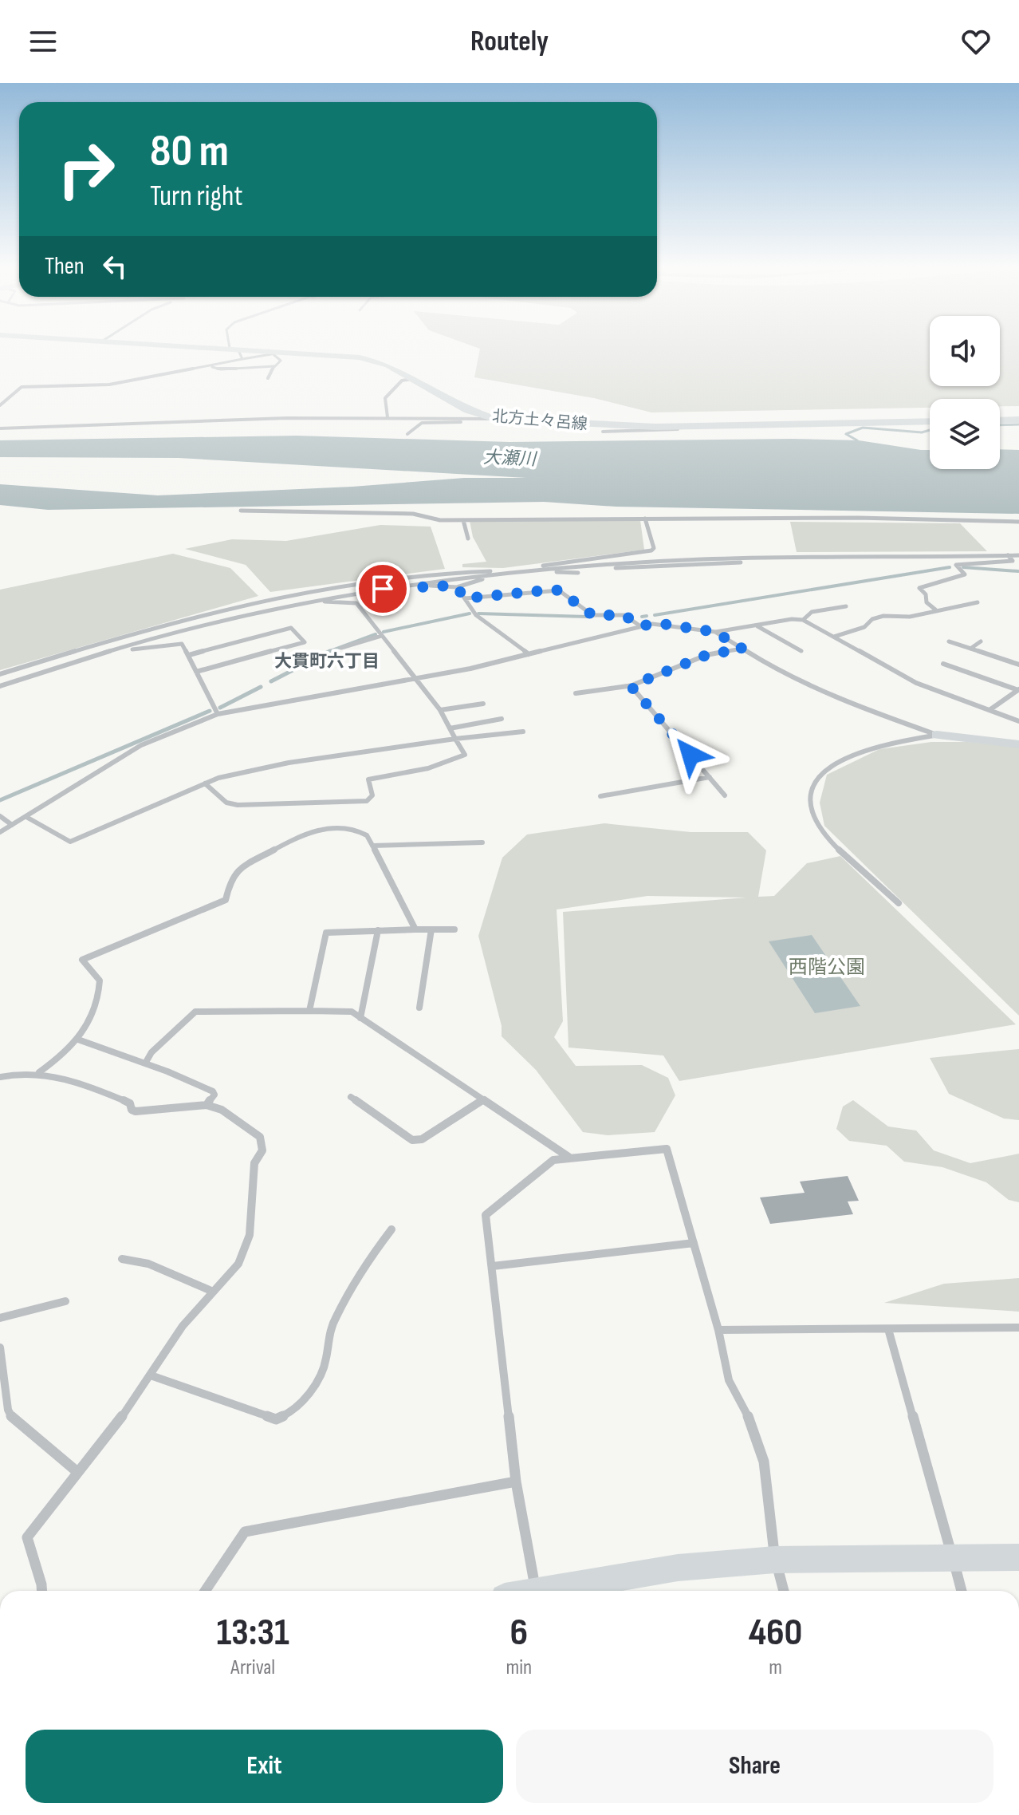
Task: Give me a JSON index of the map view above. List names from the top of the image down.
{
  "streets": {
    "main road": ["北方土々呂線"]
  },
  "districts": ["大貫町六丁目"],
  "water": ["大瀬川"],
  "parks": ["西階公園"],
  "page": {
    "header": "Routely",
    "turn": ["80 m", "Turn right"],
    "then": "Then",
    "eta": [
      "13:31",
      "Arrival",
      "6",
      "min",
      "460",
      "m"
    ],
    "buttons": ["Exit", "Share"]
  }
}
